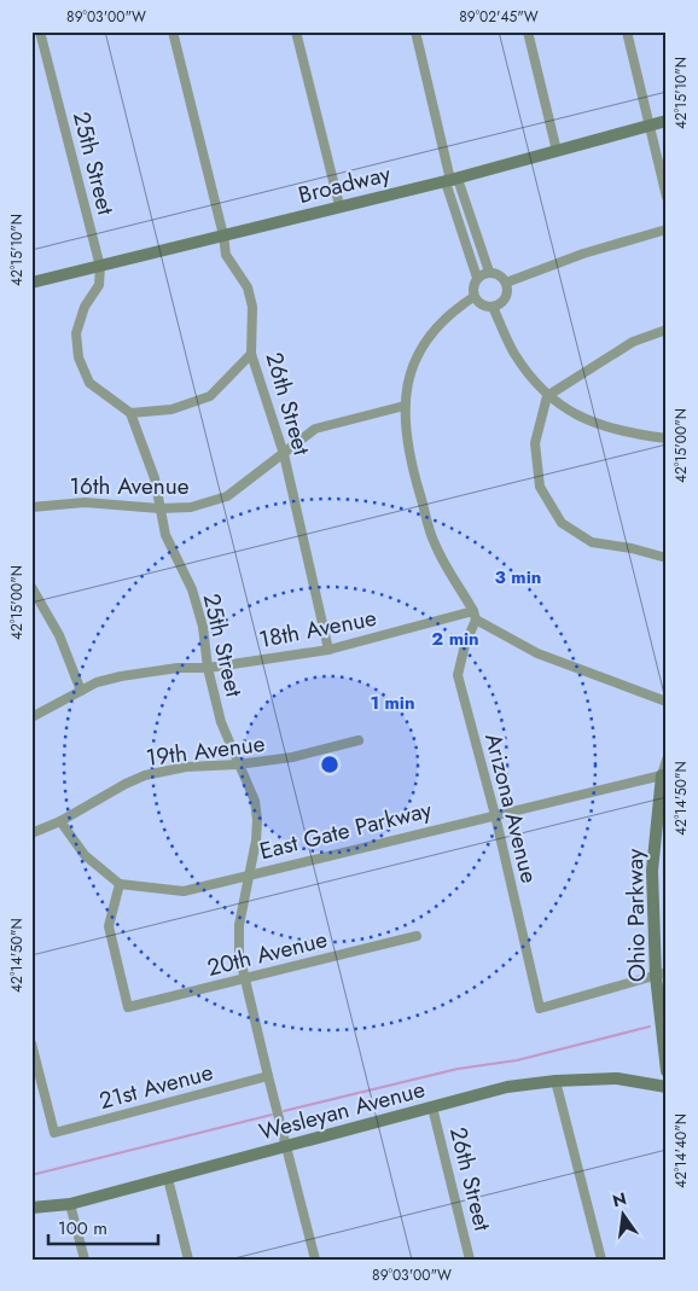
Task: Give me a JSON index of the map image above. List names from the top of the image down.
{
  "streets": {
    "street": [
      "25th Street",
      "Broadway",
      "26th Street",
      "16th Avenue",
      "18th Avenue",
      "19th Avenue",
      "Arizona Avenue",
      "East Gate Parkway",
      "Ohio Parkway",
      "20th Avenue",
      "21st Avenue",
      "Wesleyan Avenue"
    ]
  },
  "crossings": [
    ["25th Street", "Broadway"],
    ["25th Street", "26th Street"],
    ["25th Street", "16th Avenue"],
    ["25th Street", "18th Avenue"],
    ["25th Street", "19th Avenue"],
    ["25th Street", "East Gate Parkway"],
    ["25th Street", "20th Avenue"],
    ["25th Street", "21st Avenue"],
    ["25th Street", "Wesleyan Avenue"],
    ["Broadway", "26th Street"],
    ["26th Street", "16th Avenue"],
    ["26th Street", "18th Avenue"],
    ["26th Street", "Wesleyan Avenue"],
    ["18th Avenue", "Arizona Avenue"],
    ["Arizona Avenue", "East Gate Parkway"],
    ["Arizona Avenue", "Ohio Parkway"],
    ["East Gate Parkway", "Ohio Parkway"],
    ["East Gate Parkway", "20th Avenue"]
  ],
  "scale_bar": "100 m",
  "north": "top",
  "coordinates": [
    "89°03'00\"W",
    "89°02'45\"W",
    "42°15'10\"N",
    "42°15'00\"N",
    "42°14'50\"N",
    "42°14'40\"N"
  ],
  "rings": ["3 min", "2 min", "1 min"]
}
